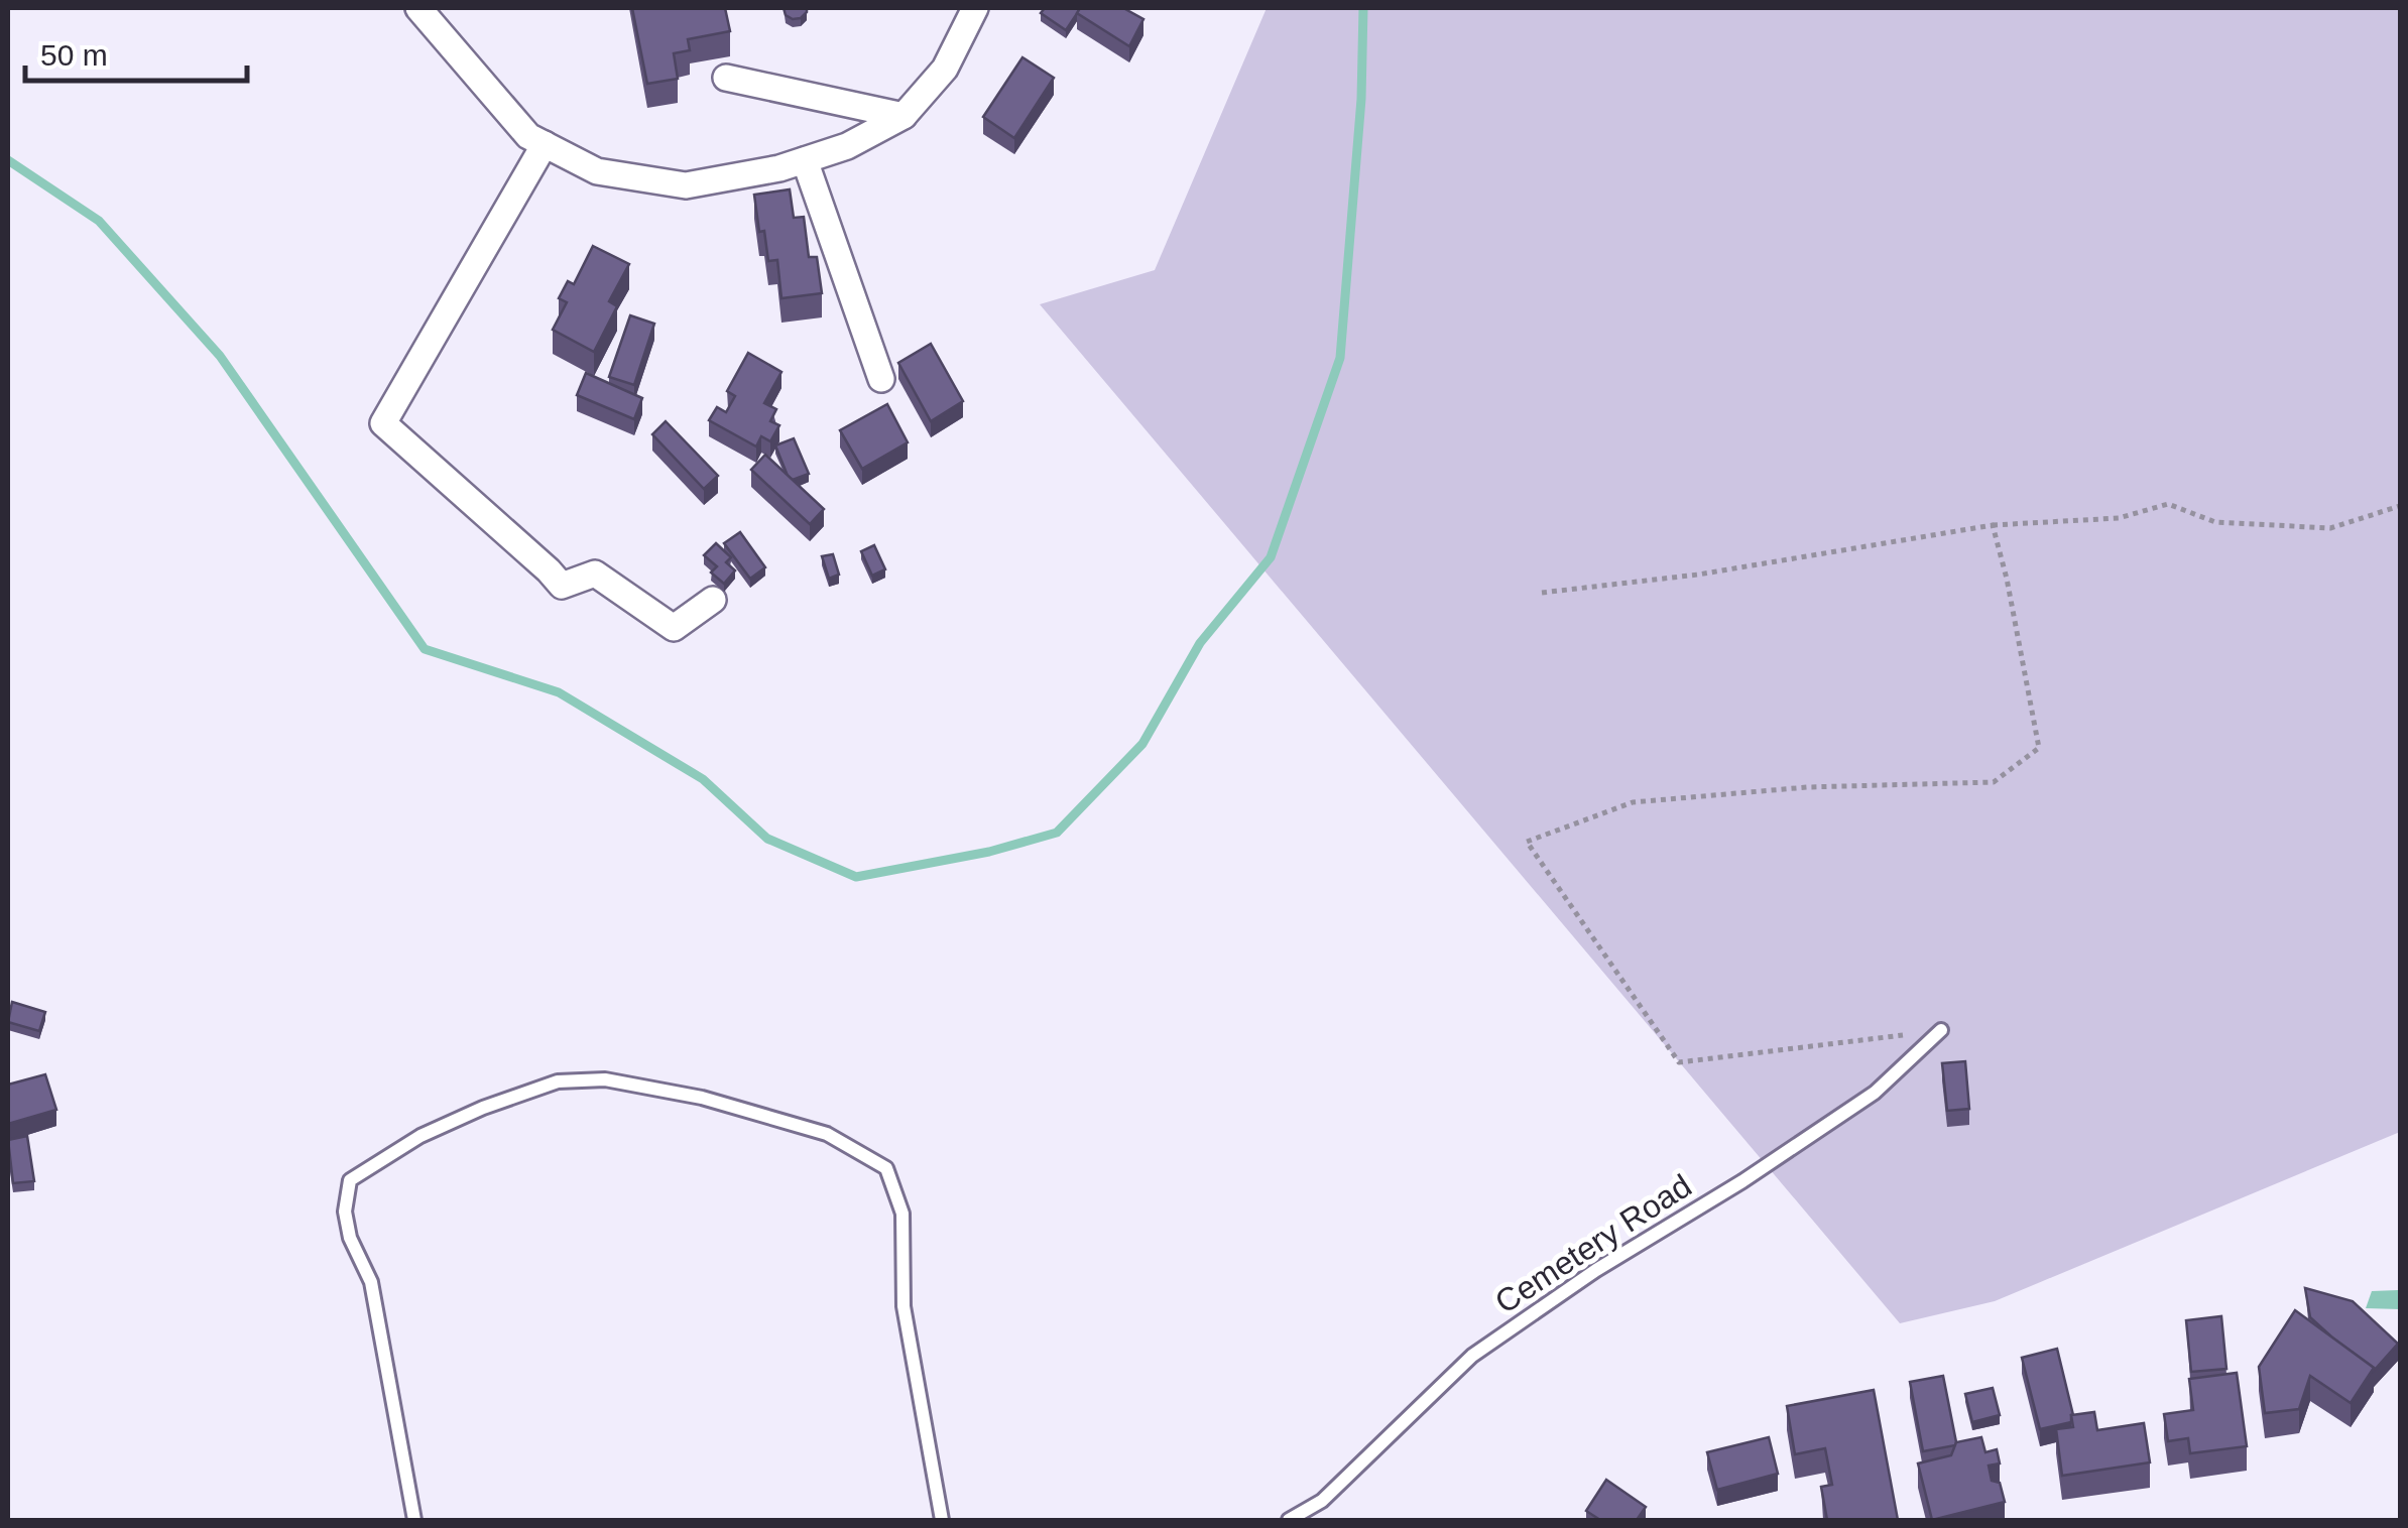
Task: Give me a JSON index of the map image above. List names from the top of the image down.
{
  "streets": {
    "lane": ["Cemetery Road"]
  },
  "scale_bar": "50 m"
}
